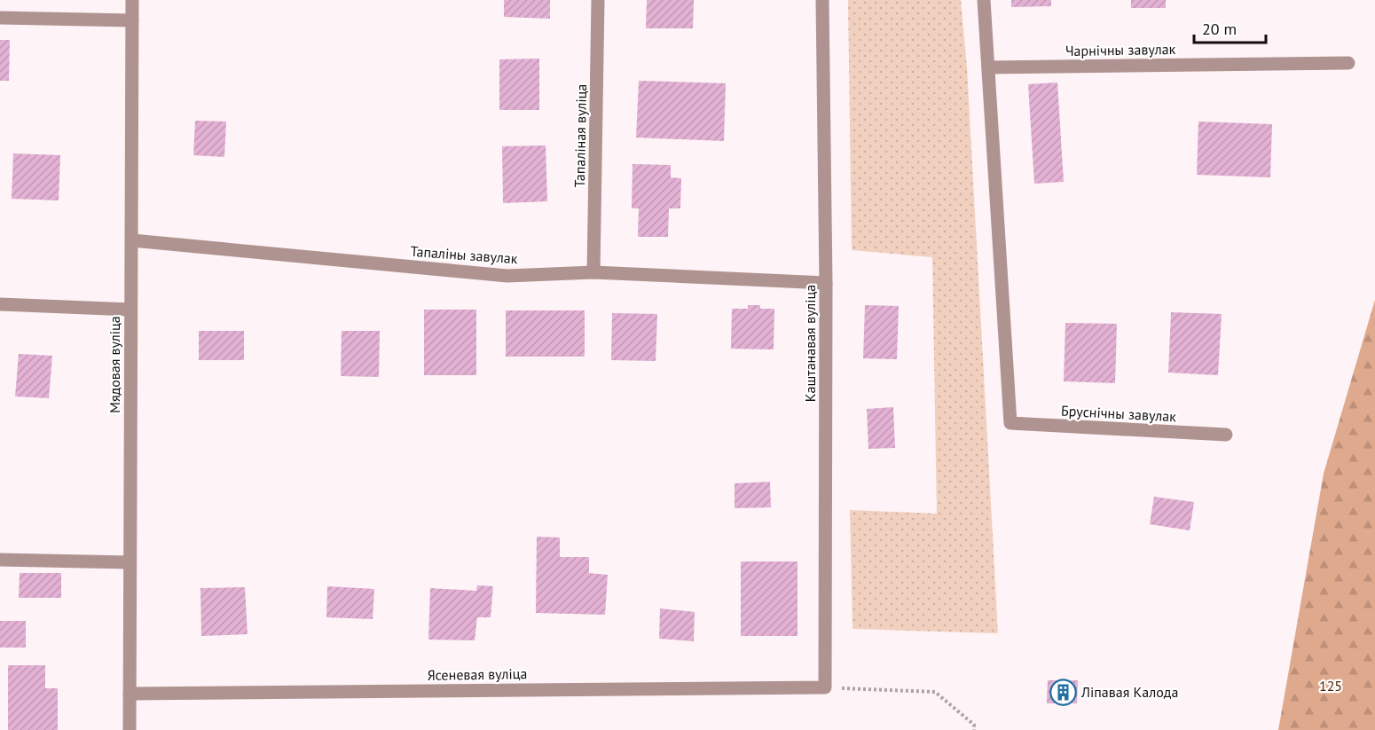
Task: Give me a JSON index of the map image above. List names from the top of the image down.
{
  "streets": {
    "street": [
      "Чарнічны завулак",
      "Тапаліная вуліца",
      "Тапаліны завулак",
      "Каштанавая вуліца",
      "Мядовая вуліца",
      "Бруснічны завулак",
      "Ясеневая вуліца"
    ]
  },
  "crossings": [
    ["Чарнічны завулак", "Бруснічны завулак"],
    ["Тапаліная вуліца", "Тапаліны завулак"],
    ["Тапаліны завулак", "Каштанавая вуліца"],
    ["Тапаліны завулак", "Мядовая вуліца"],
    ["Каштанавая вуліца", "Ясеневая вуліца"],
    ["Мядовая вуліца", "Ясеневая вуліца"]
  ],
  "parks": ["125"],
  "places": {
    "building": ["Ліпавая Калода"]
  },
  "scale_bar": "20 m"
}
